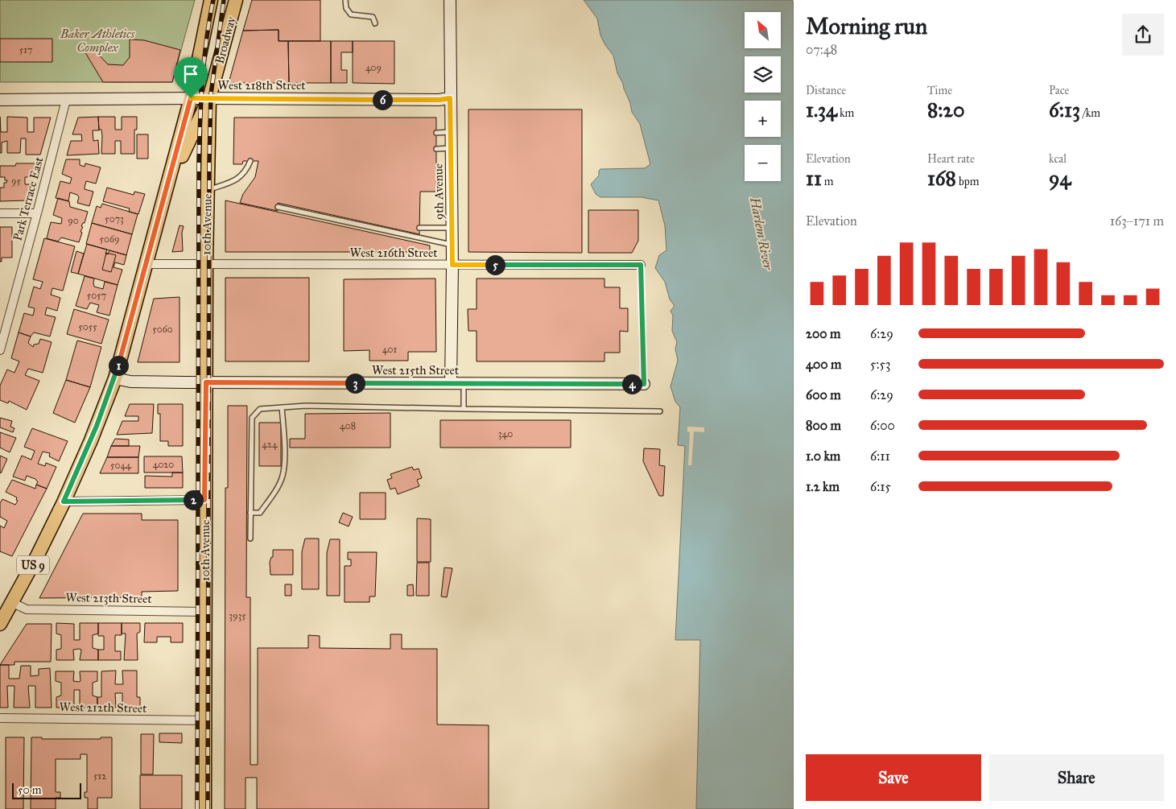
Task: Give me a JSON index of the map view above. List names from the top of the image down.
{
  "streets": {
    "main road": ["Broadway", "10th Avenue", "US 9"],
    "street": [
      "West 218th Street",
      "9th Avenue",
      "Park Terrace East",
      "West 216th Street",
      "West 215th Street",
      "West 213th Street",
      "West 212th Street"
    ]
  },
  "crossings": [
    ["Broadway", "West 218th Street"],
    ["Broadway", "10th Avenue"],
    ["Broadway", "West 216th Street"],
    ["Broadway", "West 215th Street"],
    ["Broadway", "West 213th Street"],
    ["West 218th Street", "9th Avenue"],
    ["West 218th Street", "Park Terrace East"],
    ["West 218th Street", "10th Avenue"],
    ["9th Avenue", "West 216th Street"],
    ["9th Avenue", "West 215th Street"],
    ["10th Avenue", "West 216th Street"],
    ["10th Avenue", "West 215th Street"],
    ["10th Avenue", "West 213th Street"],
    ["10th Avenue", "West 212th Street"]
  ],
  "water": ["Harlem River"],
  "parks": ["Baker Athletics Complex"],
  "house_numbers": [
    "517",
    "409",
    "95",
    "5073",
    "90",
    "5069",
    "5057",
    "5055",
    "5060",
    "401",
    "408",
    "340",
    "424",
    "4020",
    "5044",
    "3935",
    "512"
  ],
  "scale_bar": "50 m",
  "north": "top left",
  "page": {
    "heading": ["Morning run", "07:48"],
    "map_buttons": ["+", "−"],
    "stats": [
      ["Distance", "1.34 km"],
      ["Time", "8:20"],
      ["Pace", "6:13 /km"],
      ["Elevation", "11 m"],
      ["Heart rate", "168 bpm"],
      ["kcal", "94"]
    ],
    "pins": [
      "6",
      "5",
      "1",
      "3",
      "4",
      "2"
    ],
    "chart": ["Elevation", "163–171 m"],
    "list": [
      {
        "name": "200 m",
        "note": "6:29"
      },
      {
        "name": "400 m",
        "note": "5:53"
      },
      {
        "name": "600 m",
        "note": "6:29"
      },
      {
        "name": "800 m",
        "note": "6:00"
      },
      {
        "name": "1.0 km",
        "note": "6:11"
      },
      {
        "name": "1.2 km",
        "note": "6:15"
      }
    ],
    "buttons": ["Save", "Share"],
    "scale": "50 m"
  }
}
